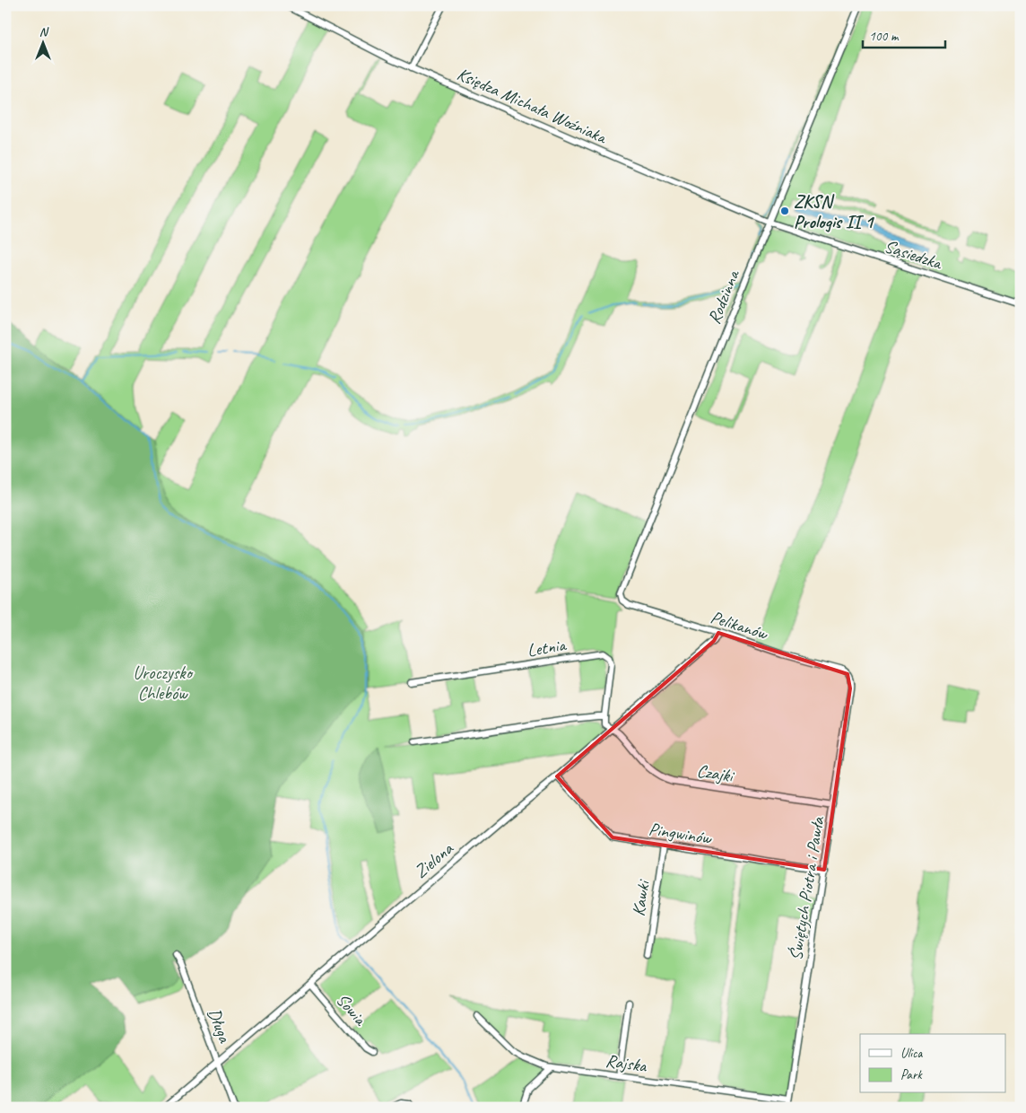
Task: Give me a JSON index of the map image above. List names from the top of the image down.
{
  "streets": {
    "street": [
      "Księdza Michała Woźniaka",
      "Sąsiedzka",
      "Rodzinna",
      "Pelikanów",
      "Letnia",
      "Czajki",
      "Pingwinów",
      "Zielona",
      "Świętych Piotra i Pawła",
      "Kawki",
      "Sowia",
      "Długa",
      "Rajska"
    ]
  },
  "crossings": [
    ["Księdza Michała Woźniaka", "Sąsiedzka"],
    ["Księdza Michała Woźniaka", "Rodzinna"],
    ["Sąsiedzka", "Rodzinna"],
    ["Rodzinna", "Pelikanów"],
    ["Pelikanów", "Zielona"],
    ["Pelikanów", "Świętych Piotra i Pawła"],
    ["Czajki", "Zielona"],
    ["Czajki", "Świętych Piotra i Pawła"],
    ["Pingwinów", "Zielona"],
    ["Pingwinów", "Świętych Piotra i Pawła"],
    ["Pingwinów", "Kawki"],
    ["Zielona", "Sowia"],
    ["Zielona", "Długa"],
    ["Świętych Piotra i Pawła", "Rajska"]
  ],
  "parks": ["Uroczysko Chlebów"],
  "places": ["ZKSN Prologis II 1"],
  "legend": ["Ulica", "Park"],
  "scale_bar": "100 m",
  "north": "top"
}
